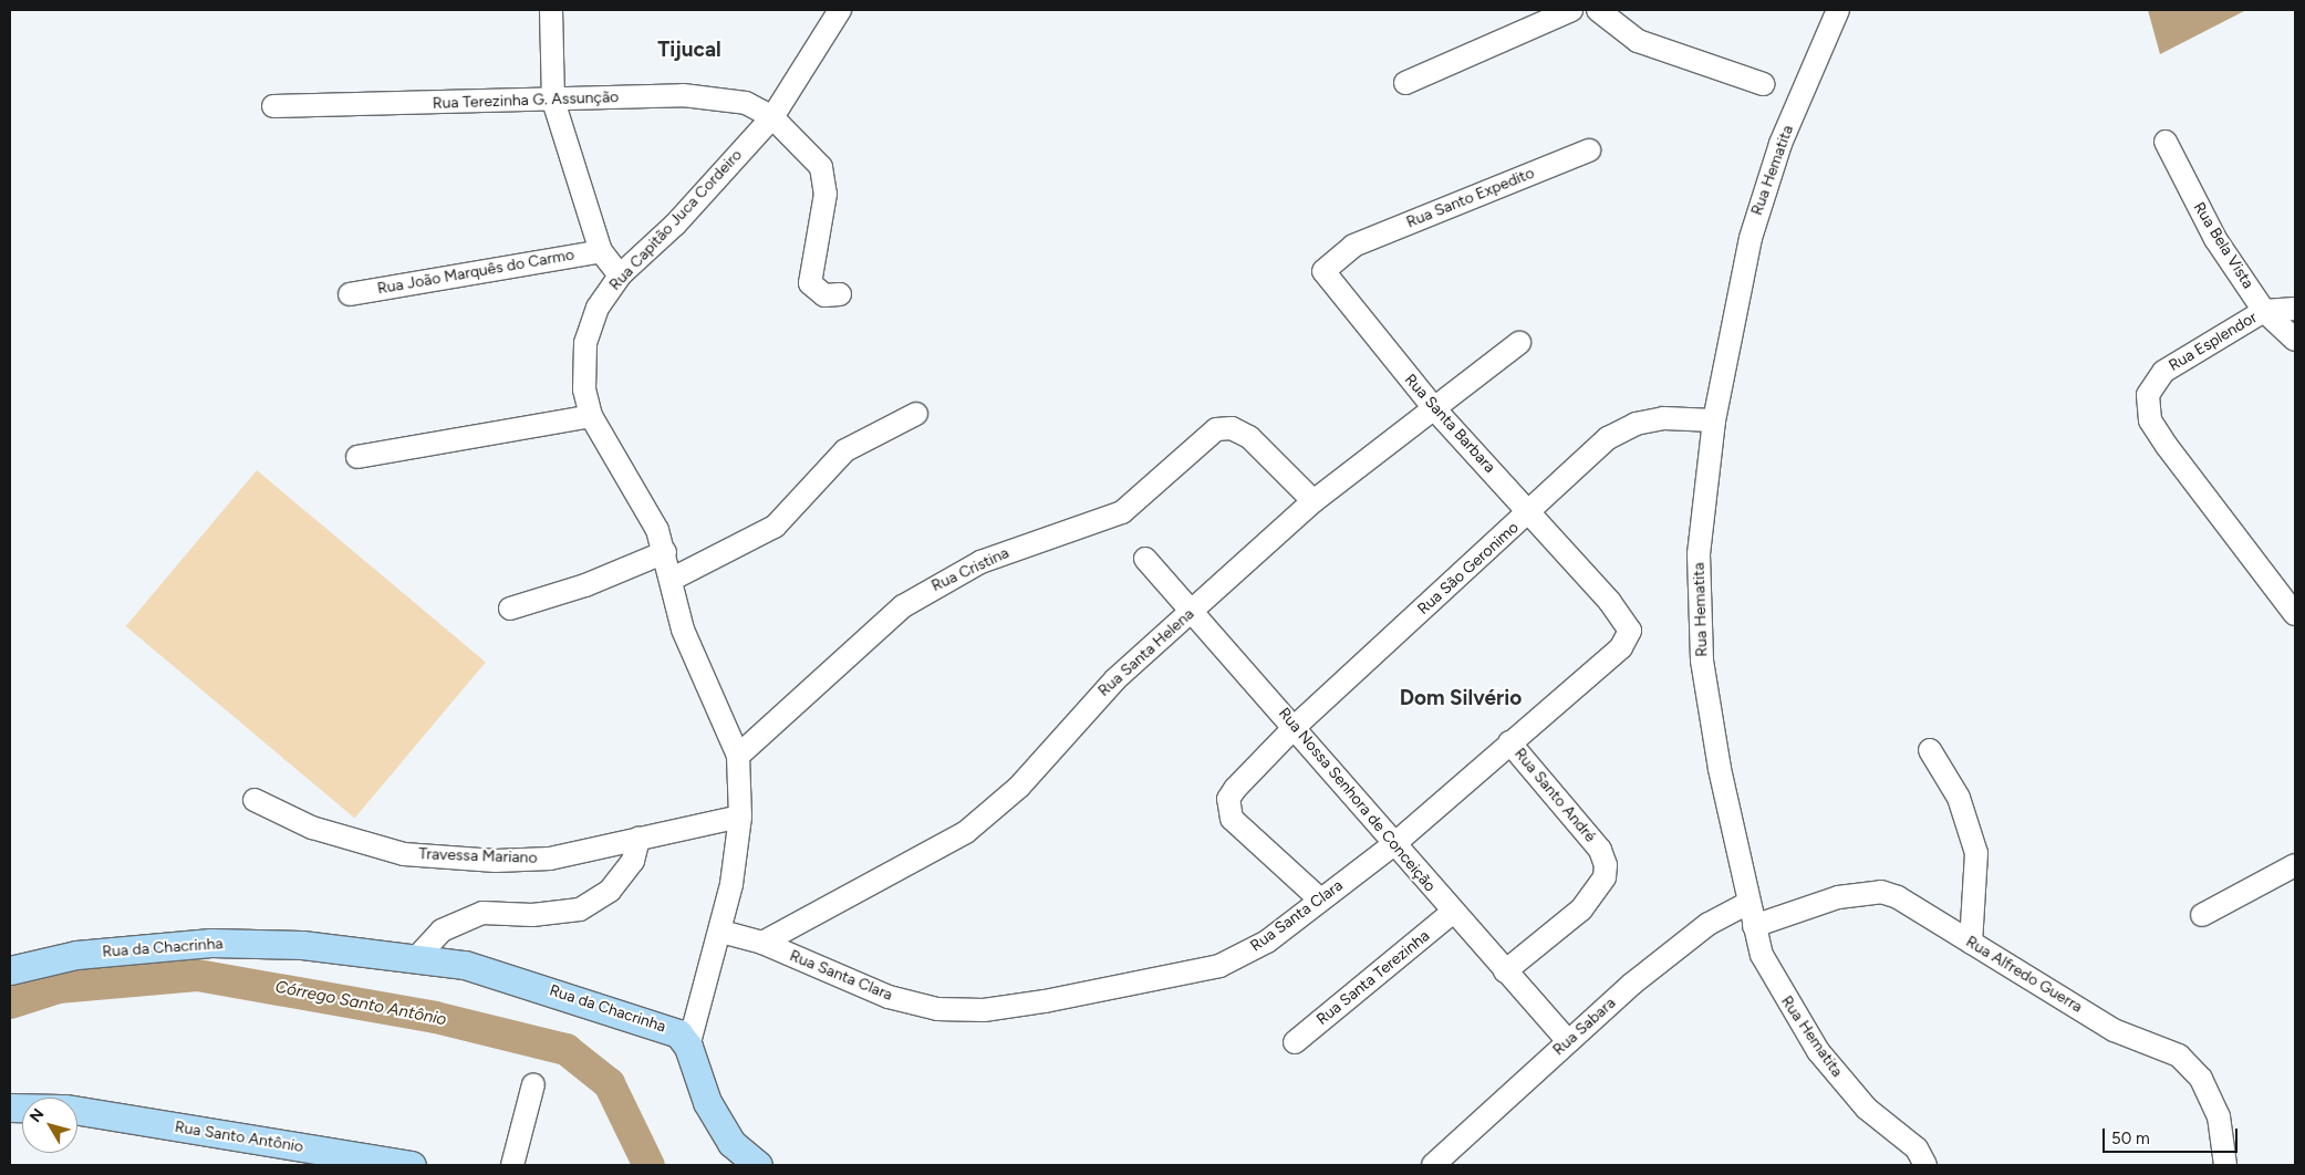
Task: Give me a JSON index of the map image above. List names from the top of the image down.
{
  "streets": {
    "main road": ["Rua da Chacrinha", "Rua Santo Antônio"],
    "street": [
      "Rua Terezinha G. Assunção",
      "Rua Hematita",
      "Rua Santo Expedito",
      "Rua Capitão Juca Cordeiro",
      "Rua Bela Vista",
      "Rua João Marquês do Carmo",
      "Rua Esplendor",
      "Rua Santa Barbara",
      "Rua São Geronimo",
      "Rua Cristina",
      "Rua Santa Helena",
      "Rua Santo André",
      "Rua Nossa Senhora de Conceição",
      "Travessa Mariano",
      "Rua Santa Clara",
      "Rua Alfredo Guerra",
      "Rua Santa Terezinha",
      "Rua Sabara"
    ]
  },
  "crossings": [
    ["Rua Terezinha G. Assunção", "Rua Capitão Juca Cordeiro"],
    ["Rua Hematita", "Rua São Geronimo"],
    ["Rua Hematita", "Rua Alfredo Guerra"],
    ["Rua Hematita", "Rua Sabara"],
    ["Rua Santo Expedito", "Rua Santa Barbara"],
    ["Rua Capitão Juca Cordeiro", "Rua Cristina"],
    ["Rua Capitão Juca Cordeiro", "Travessa Mariano"],
    ["Rua Capitão Juca Cordeiro", "Rua Santa Clara"],
    ["Rua Capitão Juca Cordeiro", "Rua da Chacrinha"],
    ["Rua Bela Vista", "Rua Esplendor"],
    ["Rua Santa Barbara", "Rua São Geronimo"],
    ["Rua Santa Barbara", "Rua Santa Helena"],
    ["Rua Santa Barbara", "Rua Santa Clara"],
    ["Rua São Geronimo", "Rua Nossa Senhora de Conceição"],
    ["Rua São Geronimo", "Rua Santa Clara"],
    ["Rua Cristina", "Rua Santa Helena"],
    ["Rua Santa Helena", "Rua Nossa Senhora de Conceição"],
    ["Rua Santa Helena", "Rua Santa Clara"],
    ["Rua Santo André", "Rua Nossa Senhora de Conceição"],
    ["Rua Santo André", "Rua Santa Clara"],
    ["Rua Nossa Senhora de Conceição", "Rua Santa Clara"],
    ["Rua Nossa Senhora de Conceição", "Rua Santa Terezinha"],
    ["Rua Nossa Senhora de Conceição", "Rua Sabara"]
  ],
  "districts": ["Tijucal", "Dom Silvério"],
  "water": ["Córrego Santo Antônio"],
  "scale_bar": "50 m",
  "north": "top left"
}
